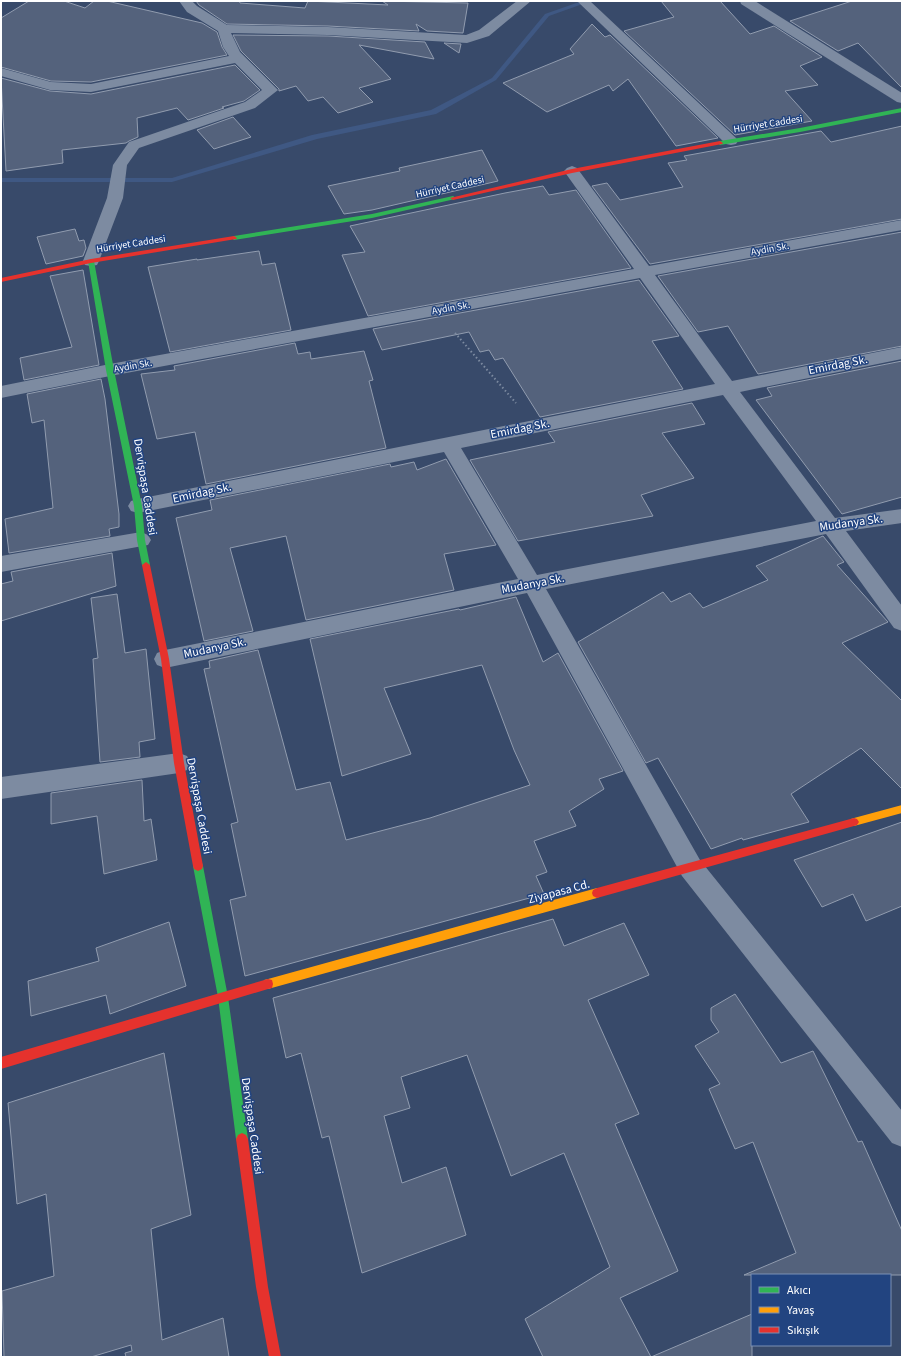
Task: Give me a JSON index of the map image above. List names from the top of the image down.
{
  "streets": {
    "street": [
      "Hürriyet Caddesi",
      "Aydin Sk.",
      "Emirdag Sk.",
      "Dervişpaşa Caddesi",
      "Mudanya Sk.",
      "Ziyapasa Cd."
    ]
  },
  "crossings": [
    ["Hürriyet Caddesi", "Dervişpaşa Caddesi"],
    ["Aydin Sk.", "Dervişpaşa Caddesi"],
    ["Emirdag Sk.", "Dervişpaşa Caddesi"],
    ["Dervişpaşa Caddesi", "Mudanya Sk."],
    ["Dervişpaşa Caddesi", "Ziyapasa Cd."]
  ],
  "legend": ["Akıcı", "Yavaş", "Sıkışık"]
}
